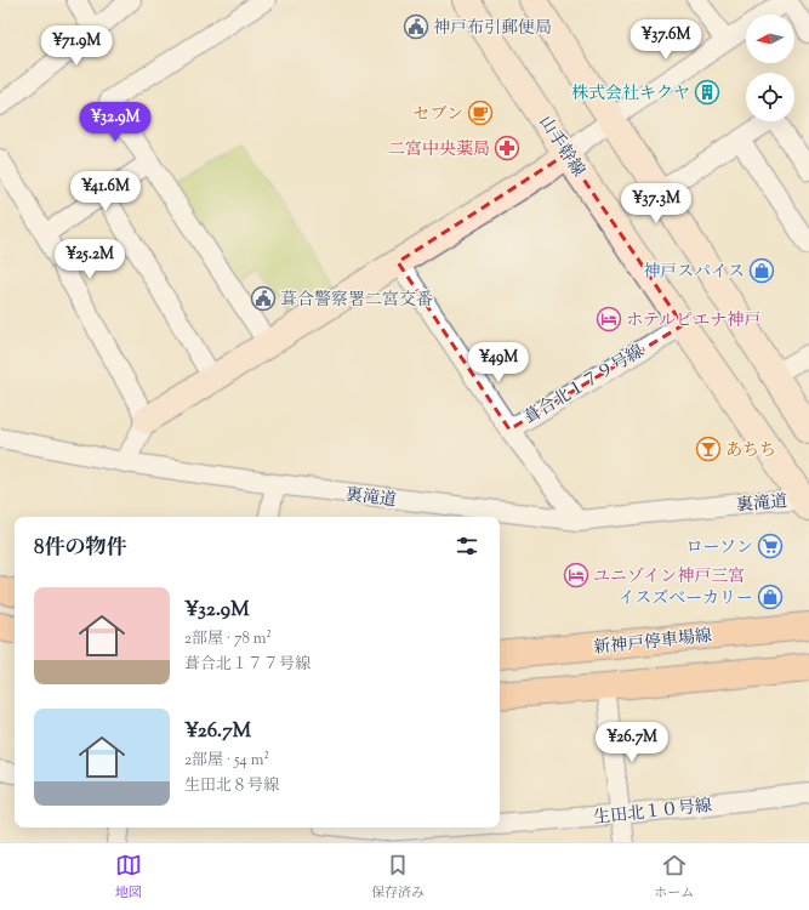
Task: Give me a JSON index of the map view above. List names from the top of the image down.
{
  "streets": {
    "main road": ["新神戸停車場線"],
    "street": [
      "山手幹線",
      "葺合北１７９号線",
      "裏滝道",
      "生田北１０号線"
    ]
  },
  "crossings": [
    ["山手幹線", "葺合北１７９号線"],
    ["山手幹線", "裏滝道"]
  ],
  "places": {
    "public building": ["神戸布引郵便局", "葺合警察署二宮交番"],
    "building": ["株式会社キクヤ"],
    "cafe": ["セブン"],
    "pharmacy": ["二宮中央薬局"],
    "shop": ["神戸スパイス", "イスズベーカリー"],
    "hotel": ["ホテルピエナ神戸", "ユニゾイン神戸三宮"],
    "bar": ["あちち"],
    "supermarket": ["ローソン"]
  },
  "north": "left",
  "page": {
    "price": [
      "¥37.6M",
      "¥71.9M",
      "¥32.9M",
      "¥41.6M",
      "¥37.3M",
      "¥25.2M",
      "¥49M",
      "¥26.7M"
    ],
    "heading": "8件の物件",
    "list": [
      {
        "name": "¥32.9M",
        "note": "2部屋 · 78 m² · 葺合北１７７号線"
      },
      {
        "name": "¥26.7M",
        "note": "2部屋 · 54 m² · 生田北８号線"
      }
    ],
    "tabs": ["地図", "保存済み", "ホーム"]
  }
}
